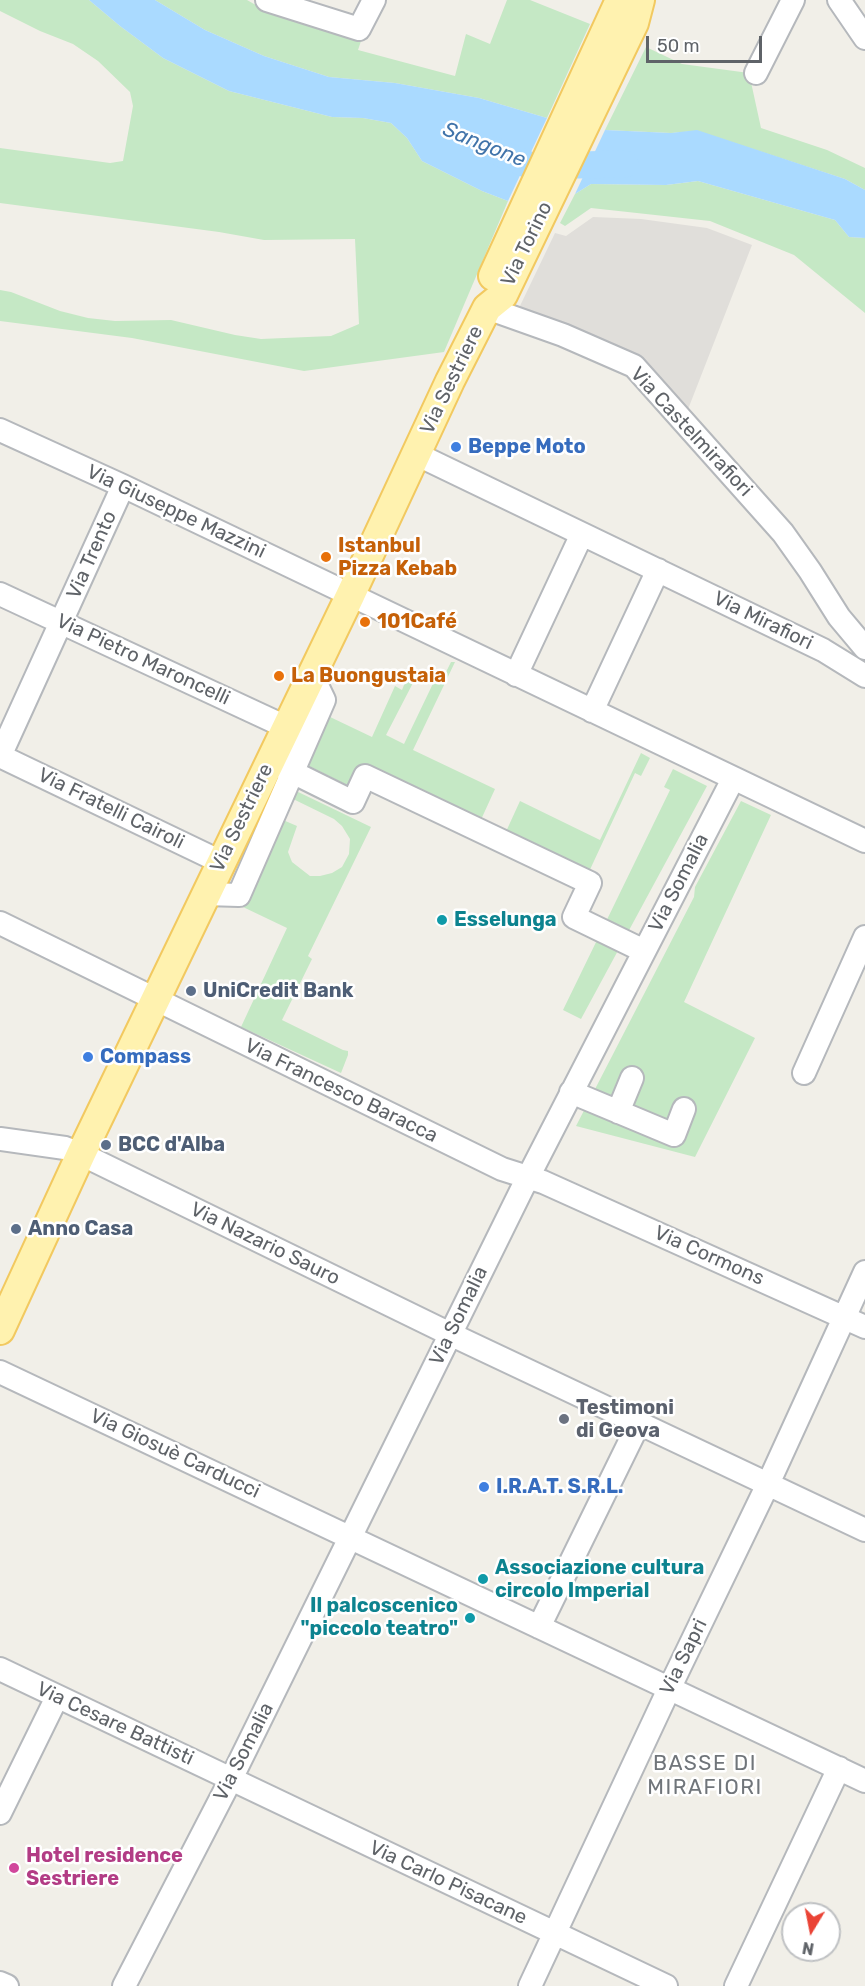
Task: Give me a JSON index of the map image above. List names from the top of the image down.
{
  "streets": {
    "main road": ["Via Torino", "Via Sestriere"],
    "street": [
      "Via Castelmirafiori",
      "Via Giuseppe Mazzini",
      "Via Trento",
      "Via Mirafiori",
      "Via Pietro Maroncelli",
      "Via Fratelli Cairoli",
      "Via Somalia",
      "Via Francesco Baracca",
      "Via Nazario Sauro",
      "Via Cormons",
      "Via Giosuè Carducci",
      "Via Sapri",
      "Via Cesare Battisti",
      "Via Carlo Pisacane"
    ]
  },
  "crossings": [
    ["Via Torino", "Via Sestriere"],
    ["Via Torino", "Via Castelmirafiori"],
    ["Via Sestriere", "Via Castelmirafiori"],
    ["Via Sestriere", "Via Giuseppe Mazzini"],
    ["Via Sestriere", "Via Pietro Maroncelli"],
    ["Via Sestriere", "Via Fratelli Cairoli"],
    ["Via Sestriere", "Via Francesco Baracca"],
    ["Via Sestriere", "Via Nazario Sauro"],
    ["Via Giuseppe Mazzini", "Via Trento"],
    ["Via Giuseppe Mazzini", "Via Somalia"],
    ["Via Trento", "Via Pietro Maroncelli"],
    ["Via Trento", "Via Fratelli Cairoli"],
    ["Via Somalia", "Via Francesco Baracca"],
    ["Via Somalia", "Via Nazario Sauro"],
    ["Via Somalia", "Via Cormons"],
    ["Via Somalia", "Via Giosuè Carducci"],
    ["Via Somalia", "Via Cesare Battisti"],
    ["Via Somalia", "Via Carlo Pisacane"],
    ["Via Francesco Baracca", "Via Cormons"],
    ["Via Nazario Sauro", "Via Sapri"],
    ["Via Cormons", "Via Sapri"],
    ["Via Giosuè Carducci", "Via Sapri"],
    ["Via Sapri", "Via Carlo Pisacane"],
    ["Via Cesare Battisti", "Via Carlo Pisacane"]
  ],
  "districts": ["BASSE DI MIRAFIORI"],
  "water": ["Sangone"],
  "places": [
    "Beppe Moto",
    "Istanbul Pizza Kebab",
    "101Café",
    "La Buongustaia",
    "Esselunga",
    "UniCredit Bank",
    "Compass",
    "BCC d'Alba",
    "Anno Casa",
    "Testimoni di Geova",
    "I.R.A.T. S.R.L.",
    "Associazione cultura circolo Imperial",
    "Il palcoscenico \"piccolo teatro\"",
    "Hotel residence Sestriere"
  ],
  "scale_bar": "50 m",
  "north": "bottom"
}
